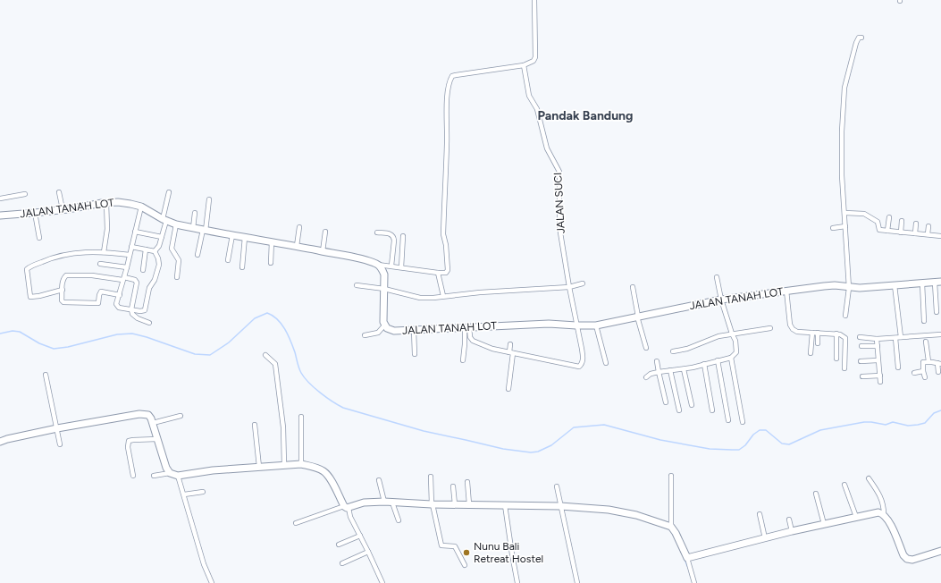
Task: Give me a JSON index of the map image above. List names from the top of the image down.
{
  "streets": {
    "street": ["JALAN SUCI", "JALAN TANAH LOT"]
  },
  "crossings": [
    ["JALAN SUCI", "JALAN TANAH LOT"]
  ],
  "districts": ["Pandak Bandung"],
  "places": ["Nunu Bali Retreat Hostel"]
}
